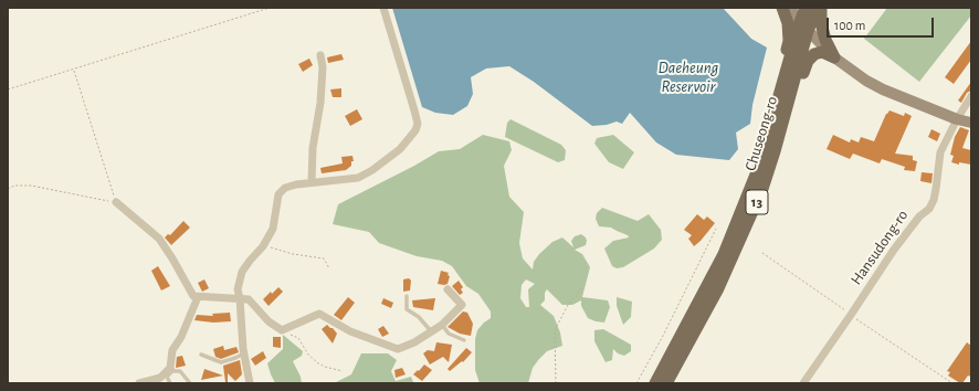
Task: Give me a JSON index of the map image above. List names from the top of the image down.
{
  "streets": {
    "main road": ["Chuseong-ro", "13"],
    "street": ["Hansudong-ro"]
  },
  "water": ["Daeheung Reservoir"],
  "scale_bar": "100 m"
}
